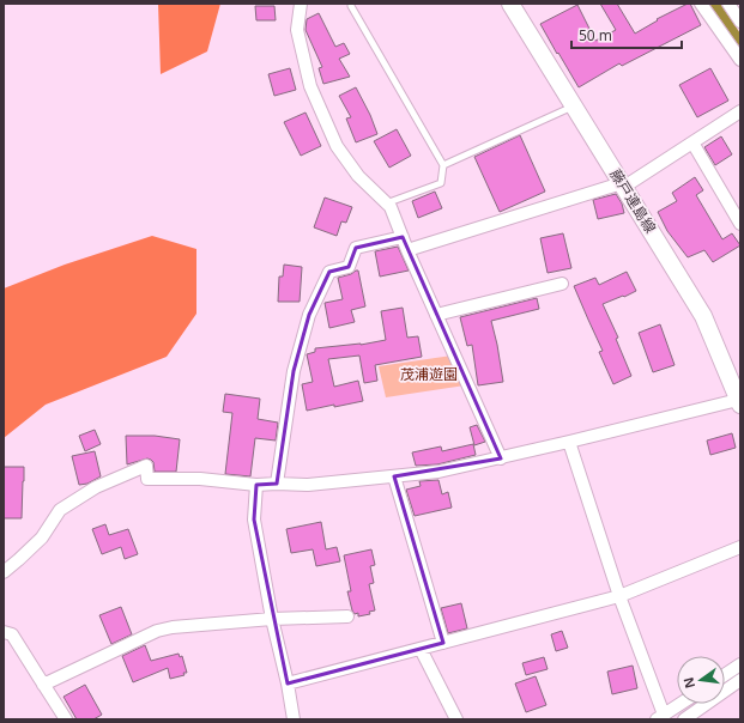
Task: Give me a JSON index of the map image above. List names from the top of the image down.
{
  "streets": {
    "main road": ["藤戸連島線"]
  },
  "parks": ["茂浦遊園"],
  "scale_bar": "50 m",
  "north": "left"
}
